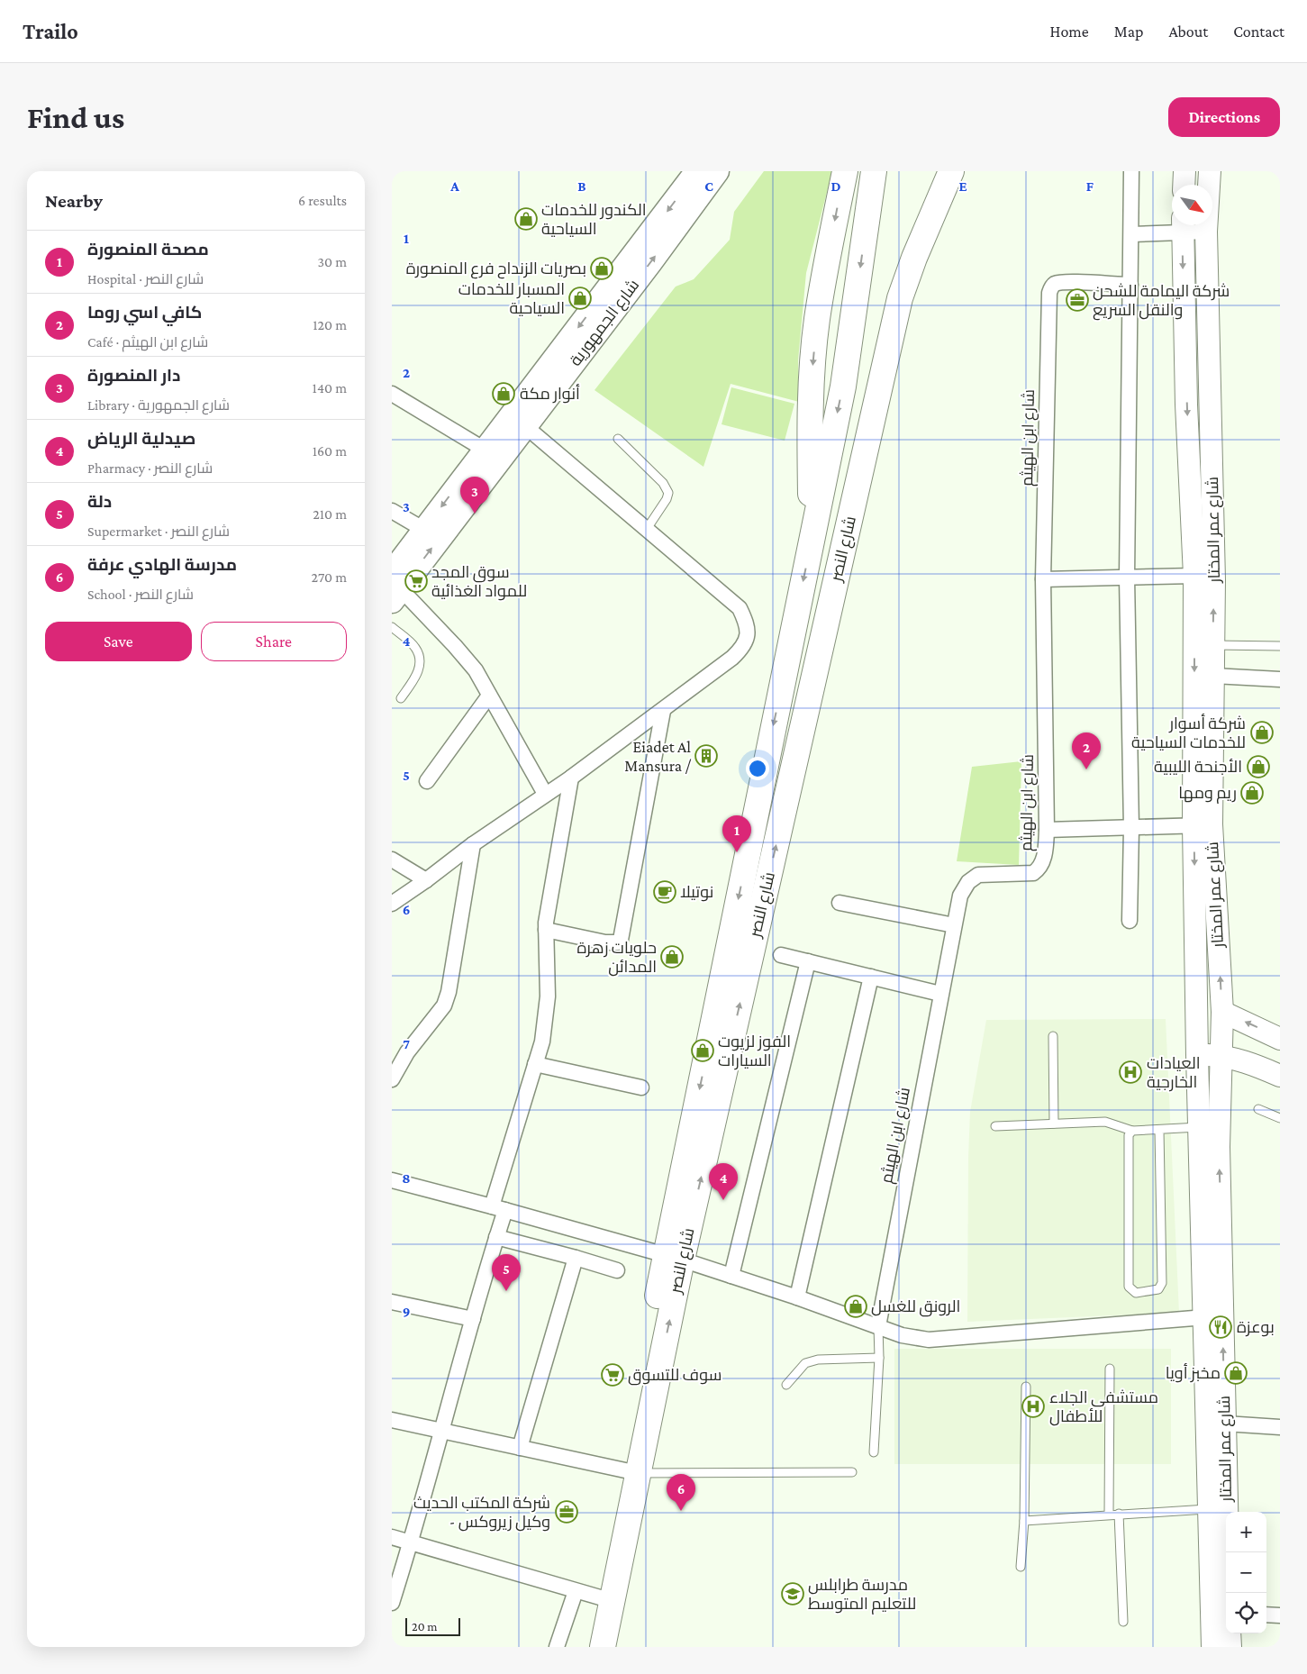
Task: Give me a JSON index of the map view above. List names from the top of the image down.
{
  "streets": {
    "highway": ["شارع النصر"],
    "main road": ["شارع الجمهورية", "شارع عمر المختار"],
    "street": ["شارع ابن الهيثم"]
  },
  "places": {
    "shop": [
      "الكندور للخدمات السياحية",
      "بصريات الزنداح فرع المنصورة",
      "المسبار للخدمات السياحية",
      "أنوار مكة",
      "شركة أسوار للخدمات السياحية",
      "الأجنحة الليبية",
      "ريم ومها",
      "حلويات زهرة المدائن",
      "الفوز لزيوت السيارات",
      "الرونق للغسل",
      "مخبز أويا"
    ],
    "office": ["شركة اليمامة للشحن والنقل السريع", "شركة المكتب الحديث - وكيل زيروكس"],
    "supermarket": ["سوق المجد للمواد الغذائية", "سوف للتسوق"],
    "building": ["Eiadet Al Mansura /"],
    "cafe": ["نوتيلا"],
    "hospital": ["العيادات الخارجية", "مستشفى الجلاء للأطفال"],
    "restaurant": ["بوعزة"],
    "school or university": ["مدرسة طرابلس للتعليم المتوسط"]
  },
  "scale_bar": "20 m",
  "north": "bottom right",
  "page": {
    "header": "Trailo",
    "nav": [
      "Home",
      "Map",
      "About",
      "Contact"
    ],
    "buttons": [
      "Directions",
      ["Save", "Share"]
    ],
    "title": "Find us",
    "heading": ["Nearby", "6 results"],
    "list": [
      {
        "mark": "1",
        "name": "مصحة المنصورة",
        "note": "Hospital · شارع النصر",
        "value": "30 m"
      },
      {
        "mark": "2",
        "name": "كافي اسي روما",
        "note": "Café · شارع ابن الهيثم",
        "value": "120 m"
      },
      {
        "mark": "3",
        "name": "دار المنصورة",
        "note": "Library · شارع الجمهورية",
        "value": "140 m"
      },
      {
        "mark": "4",
        "name": "صيدلية الرياض",
        "note": "Pharmacy · شارع النصر",
        "value": "160 m"
      },
      {
        "mark": "5",
        "name": "دلة",
        "note": "Supermarket · شارع النصر",
        "value": "210 m"
      },
      {
        "mark": "6",
        "name": "مدرسة الهادي عرفة",
        "note": "School · شارع النصر",
        "value": "270 m"
      }
    ],
    "pins": [
      "3",
      "2",
      "1",
      "4",
      "5",
      "6"
    ],
    "map_buttons": ["+", "−"],
    "scale": "20 m"
  },
  "grid": {
    "columns": [
      "A",
      "B",
      "C",
      "D",
      "E",
      "F"
    ],
    "rows": [
      "1",
      "2",
      "3",
      "4",
      "5",
      "6",
      "7",
      "8",
      "9"
    ]
  }
}
